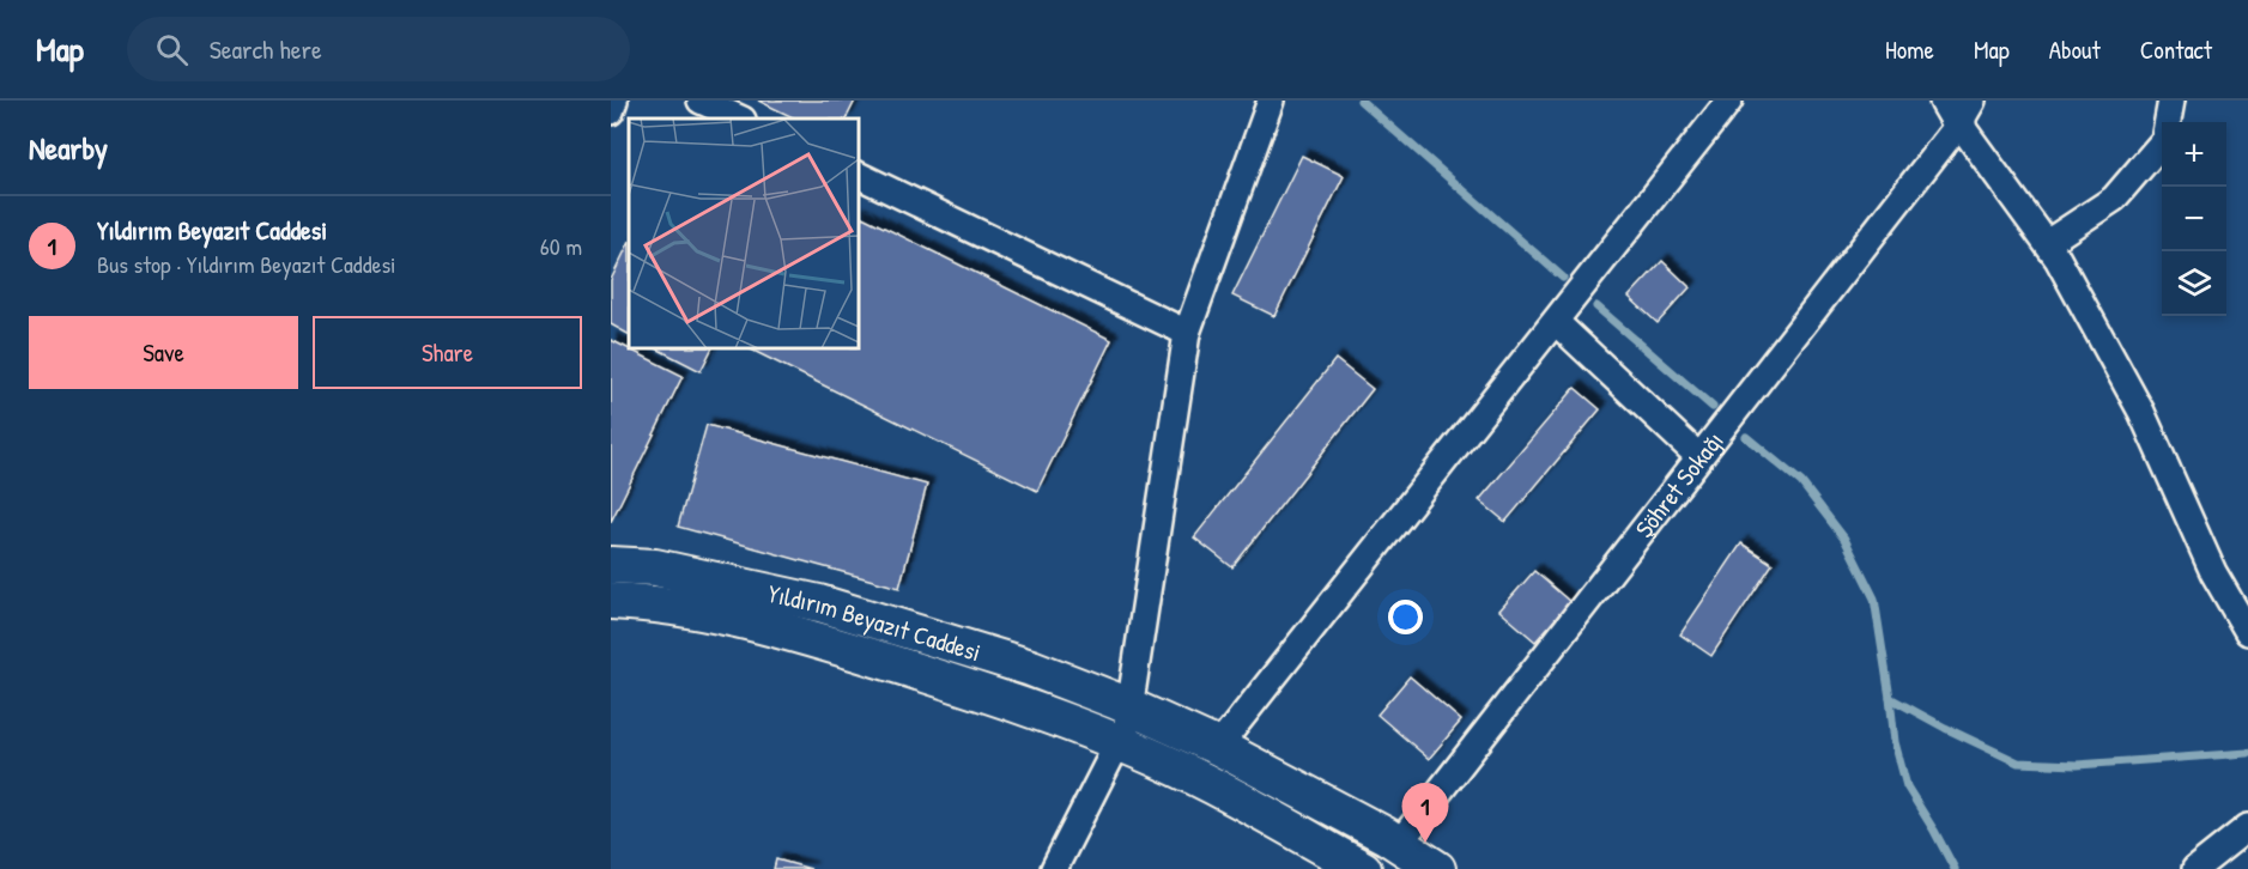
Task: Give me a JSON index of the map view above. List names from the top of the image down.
{
  "streets": {
    "main road": ["Yıldırım Beyazıt Caddesi"],
    "street": ["Şöhret Sokağı"]
  },
  "crossings": [
    ["Şöhret Sokağı", "Yıldırım Beyazıt Caddesi"]
  ],
  "page": {
    "header": "Map",
    "search": "Search here",
    "nav": [
      "Home",
      "Map",
      "About",
      "Contact"
    ],
    "heading": "Nearby",
    "map_buttons": ["+", "−"],
    "list": [
      {
        "mark": "1",
        "name": "Yıldırım Beyazıt Caddesi",
        "note": "Bus stop · Yıldırım Beyazıt Caddesi",
        "value": "60 m"
      }
    ],
    "buttons": ["Save", "Share"],
    "pins": "1"
  }
}
